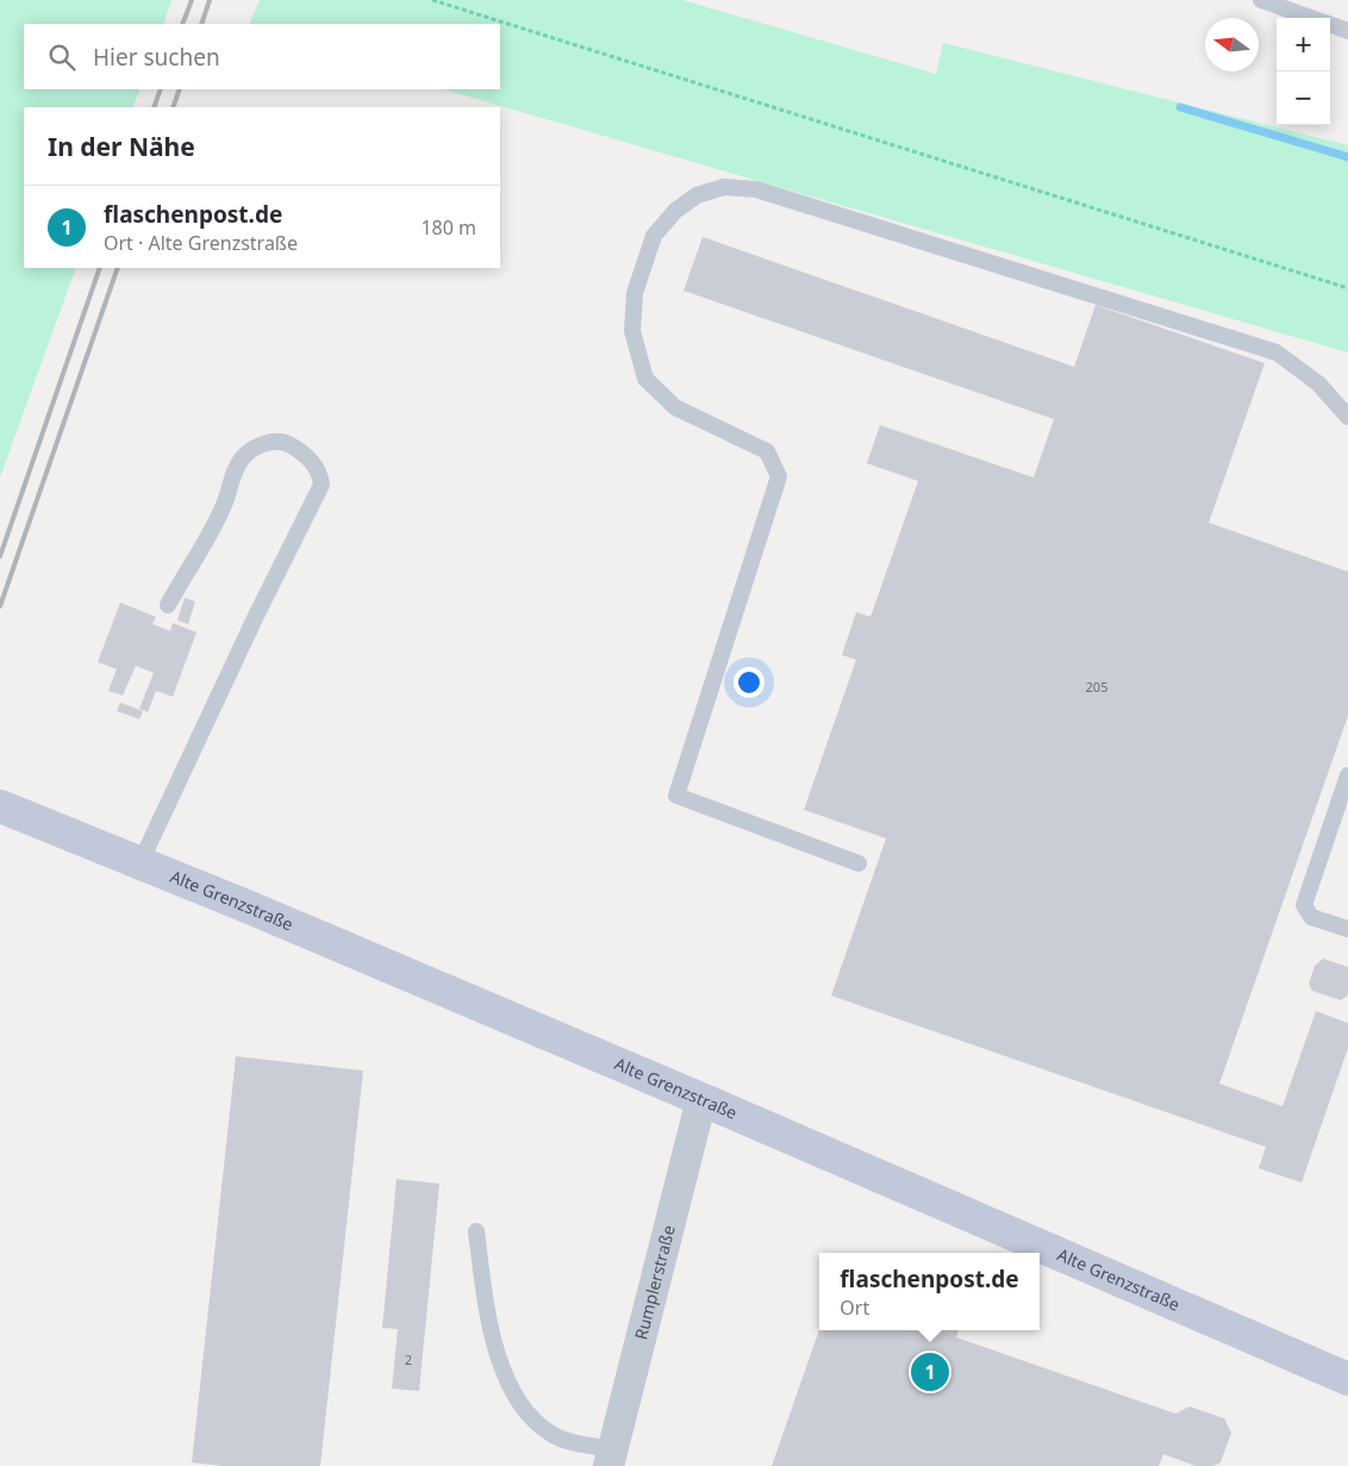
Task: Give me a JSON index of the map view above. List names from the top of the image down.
{
  "streets": {
    "street": ["Alte Grenzstraße", "Rumplerstraße"]
  },
  "crossings": [
    ["Alte Grenzstraße", "Rumplerstraße"]
  ],
  "house_numbers": ["205", "2"],
  "north": "left",
  "page": {
    "map_buttons": ["+", "−"],
    "search": "Hier suchen",
    "heading": "In der Nähe",
    "list": [
      {
        "mark": "1",
        "name": "flaschenpost.de",
        "note": "Ort · Alte Grenzstraße",
        "value": "180 m"
      }
    ],
    "popup": ["flaschenpost.de", "Ort"],
    "pins": "1"
  }
}
